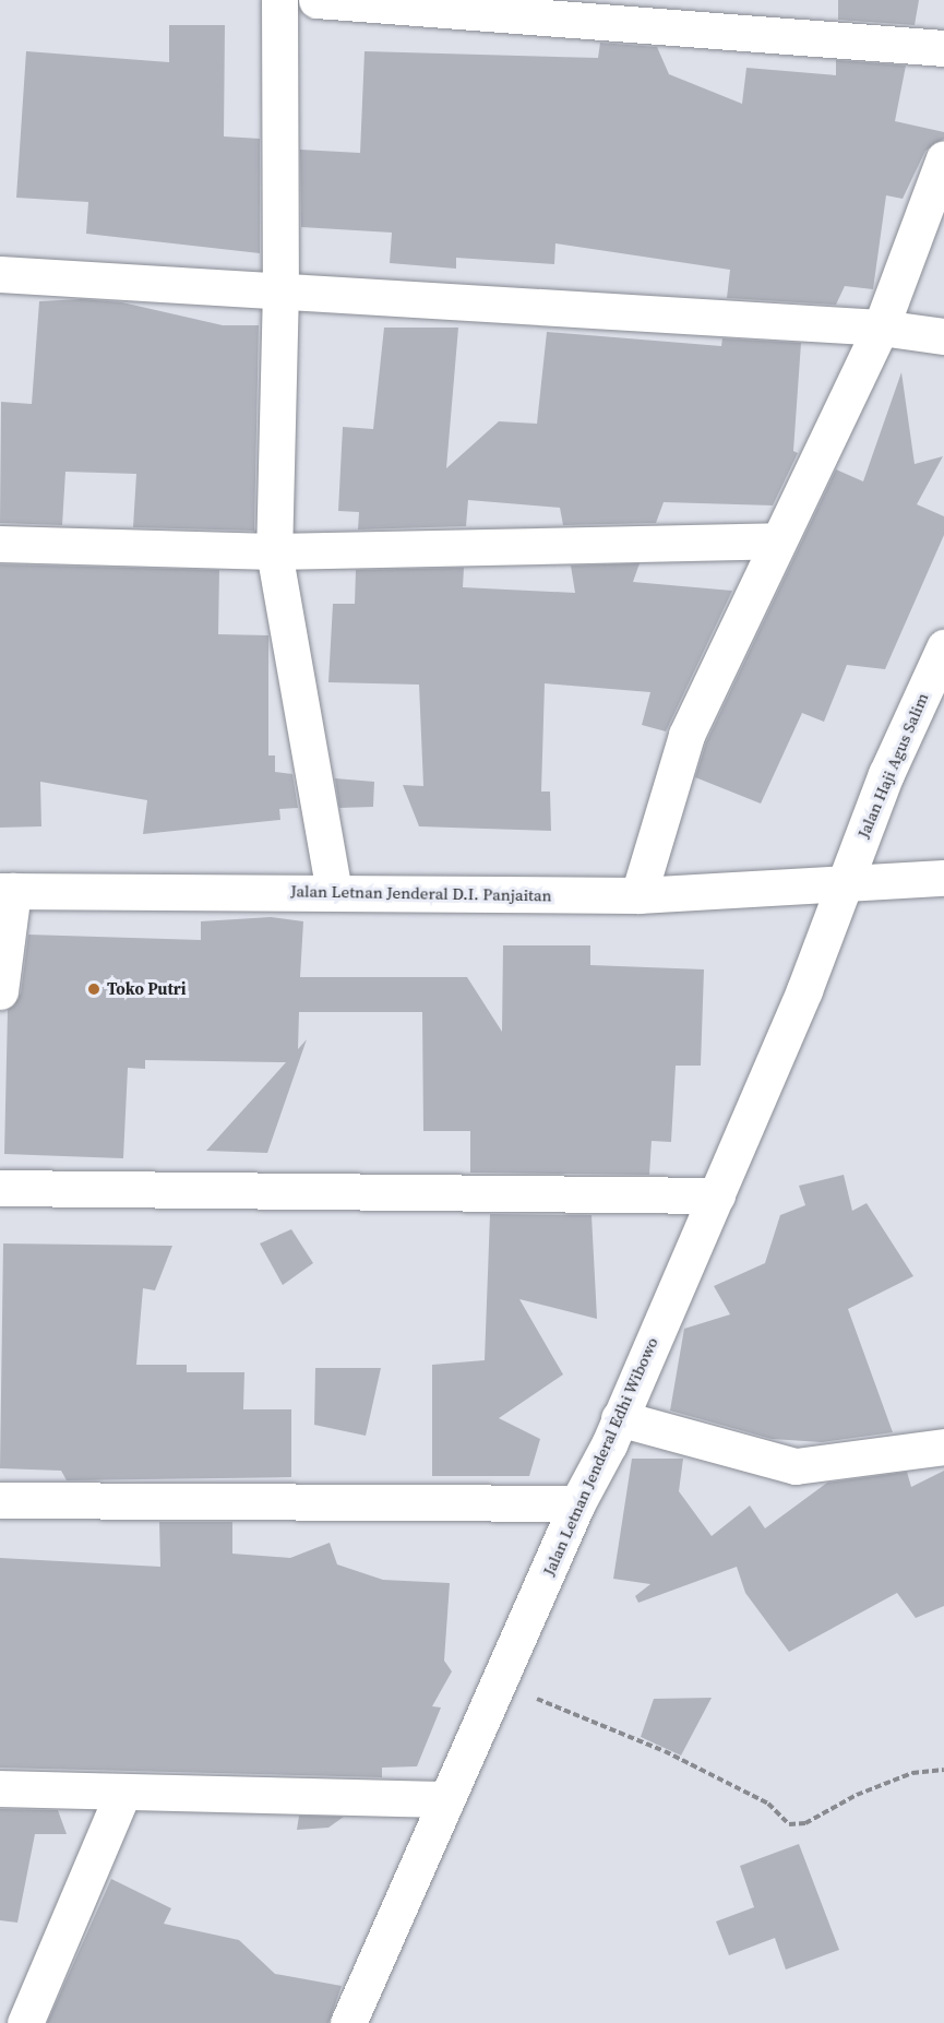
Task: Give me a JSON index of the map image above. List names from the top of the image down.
{
  "streets": {
    "street": ["Jalan Haji Agus Salim", "Jalan Letnan Jenderal D.I. Panjaitan", "Jalan Letnan Jenderal Edhi Wibowo"]
  },
  "crossings": [
    ["Jalan Haji Agus Salim", "Jalan Letnan Jenderal D.I. Panjaitan"],
    ["Jalan Haji Agus Salim", "Jalan Letnan Jenderal Edhi Wibowo"],
    ["Jalan Letnan Jenderal D.I. Panjaitan", "Jalan Letnan Jenderal Edhi Wibowo"]
  ],
  "places": ["Toko Putri"]
}
